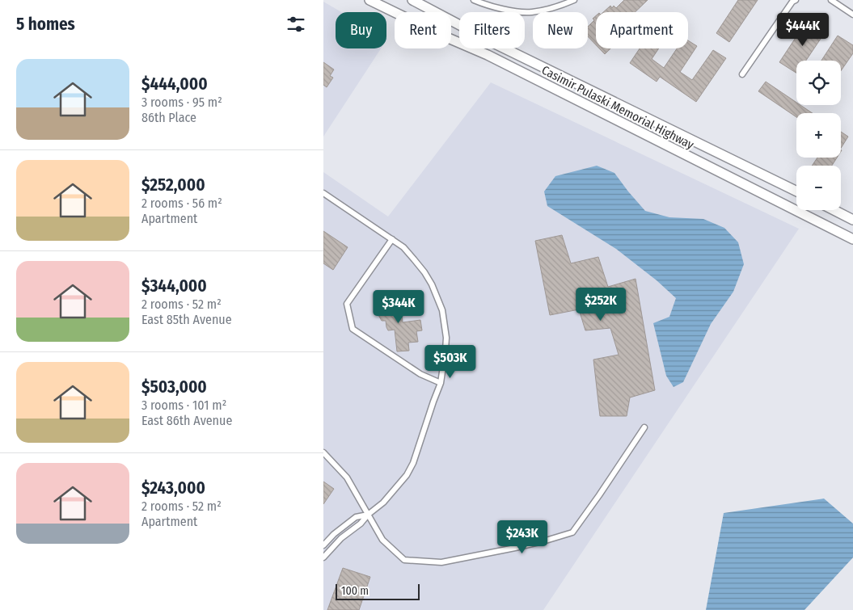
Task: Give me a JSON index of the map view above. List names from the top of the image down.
{
  "streets": {
    "highway": ["Casimir Pulaski Memorial Highway"]
  },
  "scale_bar": "100 m",
  "page": {
    "heading": "5 homes",
    "chip": [
      "Buy",
      "Rent",
      "Filters",
      "New",
      "Apartment"
    ],
    "price": [
      "$444K",
      "$252K",
      "$344K",
      "$503K",
      "$243K"
    ],
    "list": [
      {
        "name": "$444,000",
        "note": "3 rooms · 95 m² · 86th Place"
      },
      {
        "name": "$252,000",
        "note": "2 rooms · 56 m² · Apartment"
      },
      {
        "name": "$344,000",
        "note": "2 rooms · 52 m² · East 85th Avenue"
      },
      {
        "name": "$503,000",
        "note": "3 rooms · 101 m² · East 86th Avenue"
      },
      {
        "name": "$243,000",
        "note": "2 rooms · 52 m² · Apartment"
      }
    ],
    "map_buttons": ["+", "−"],
    "scale": "100 m"
  }
}
